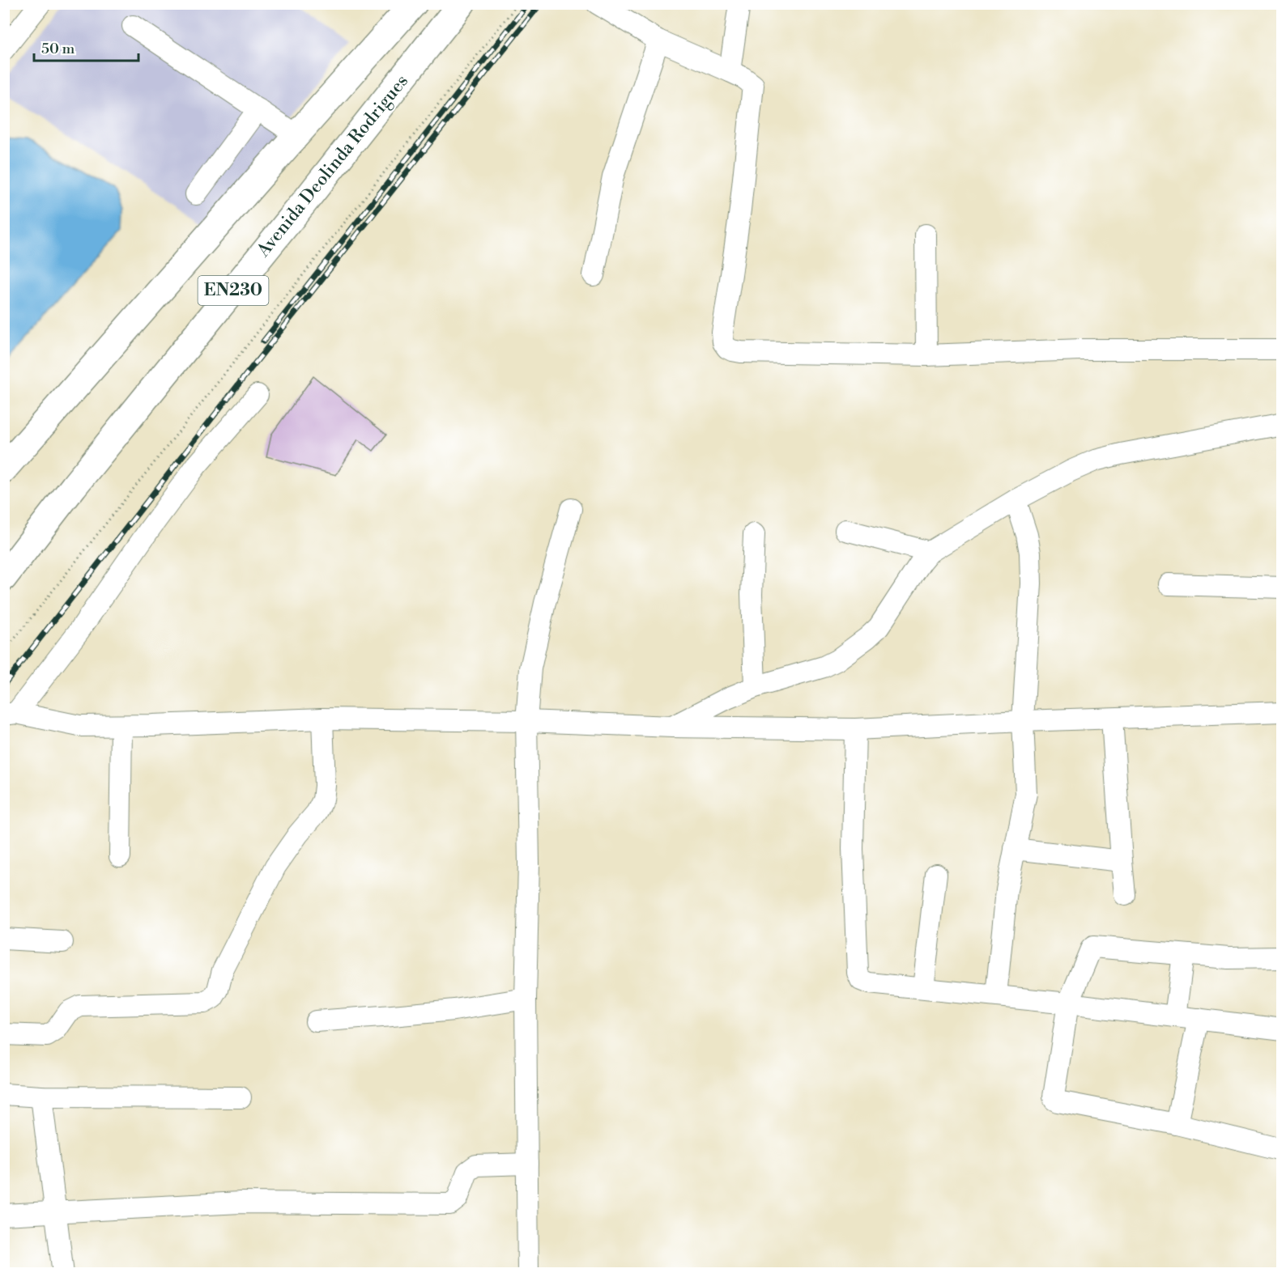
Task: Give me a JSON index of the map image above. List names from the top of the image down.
{
  "streets": {
    "highway": ["Avenida Deolinda Rodrigues", "EN230"]
  },
  "scale_bar": "50 m"
}
